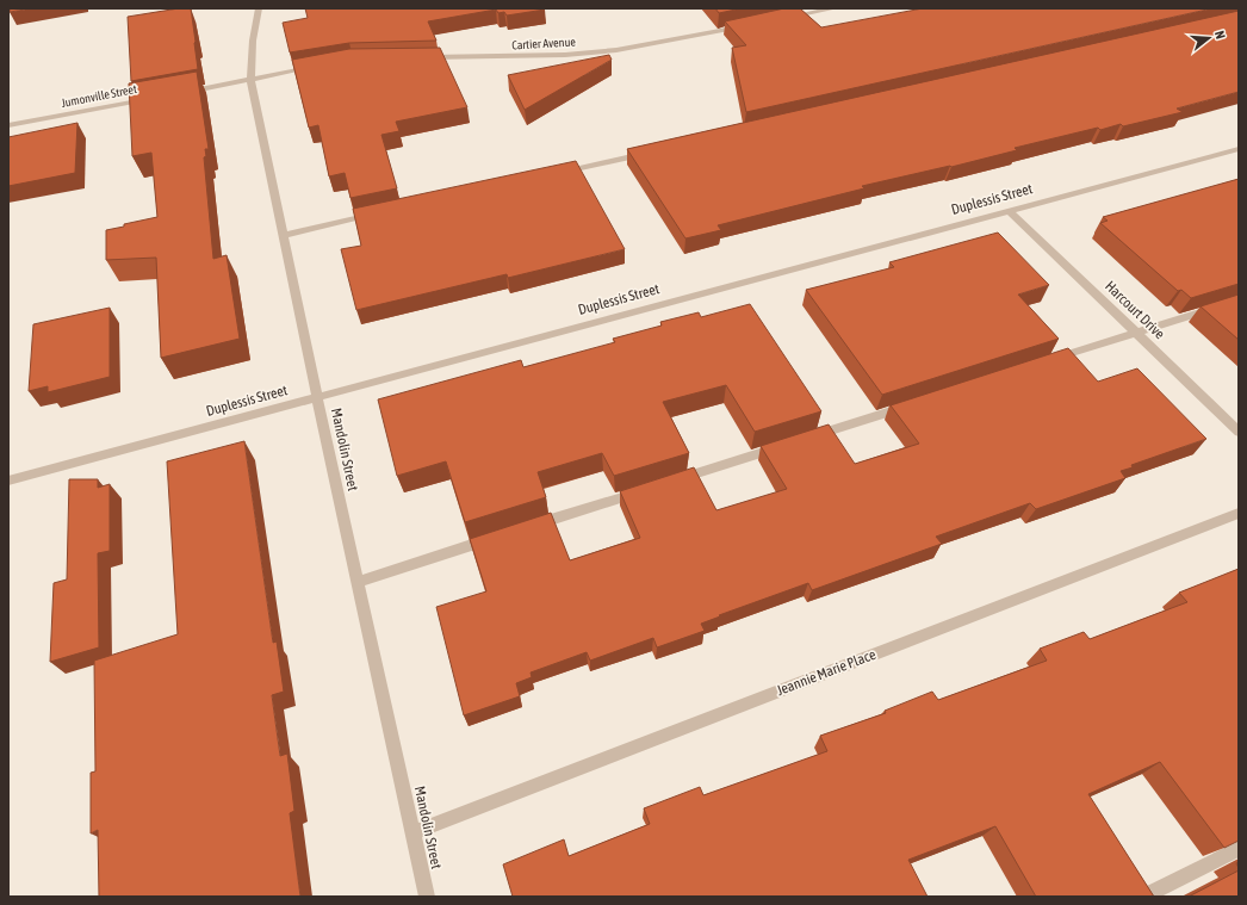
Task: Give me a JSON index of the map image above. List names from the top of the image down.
{
  "streets": {
    "street": [
      "Cartier Avenue",
      "Jumonville Street",
      "Duplessis Street",
      "Harcourt Drive",
      "Mandolin Street",
      "Jeannie Marie Place"
    ]
  },
  "crossings": [
    ["Duplessis Street", "Harcourt Drive"],
    ["Duplessis Street", "Mandolin Street"],
    ["Mandolin Street", "Jeannie Marie Place"]
  ],
  "north": "right"
}
